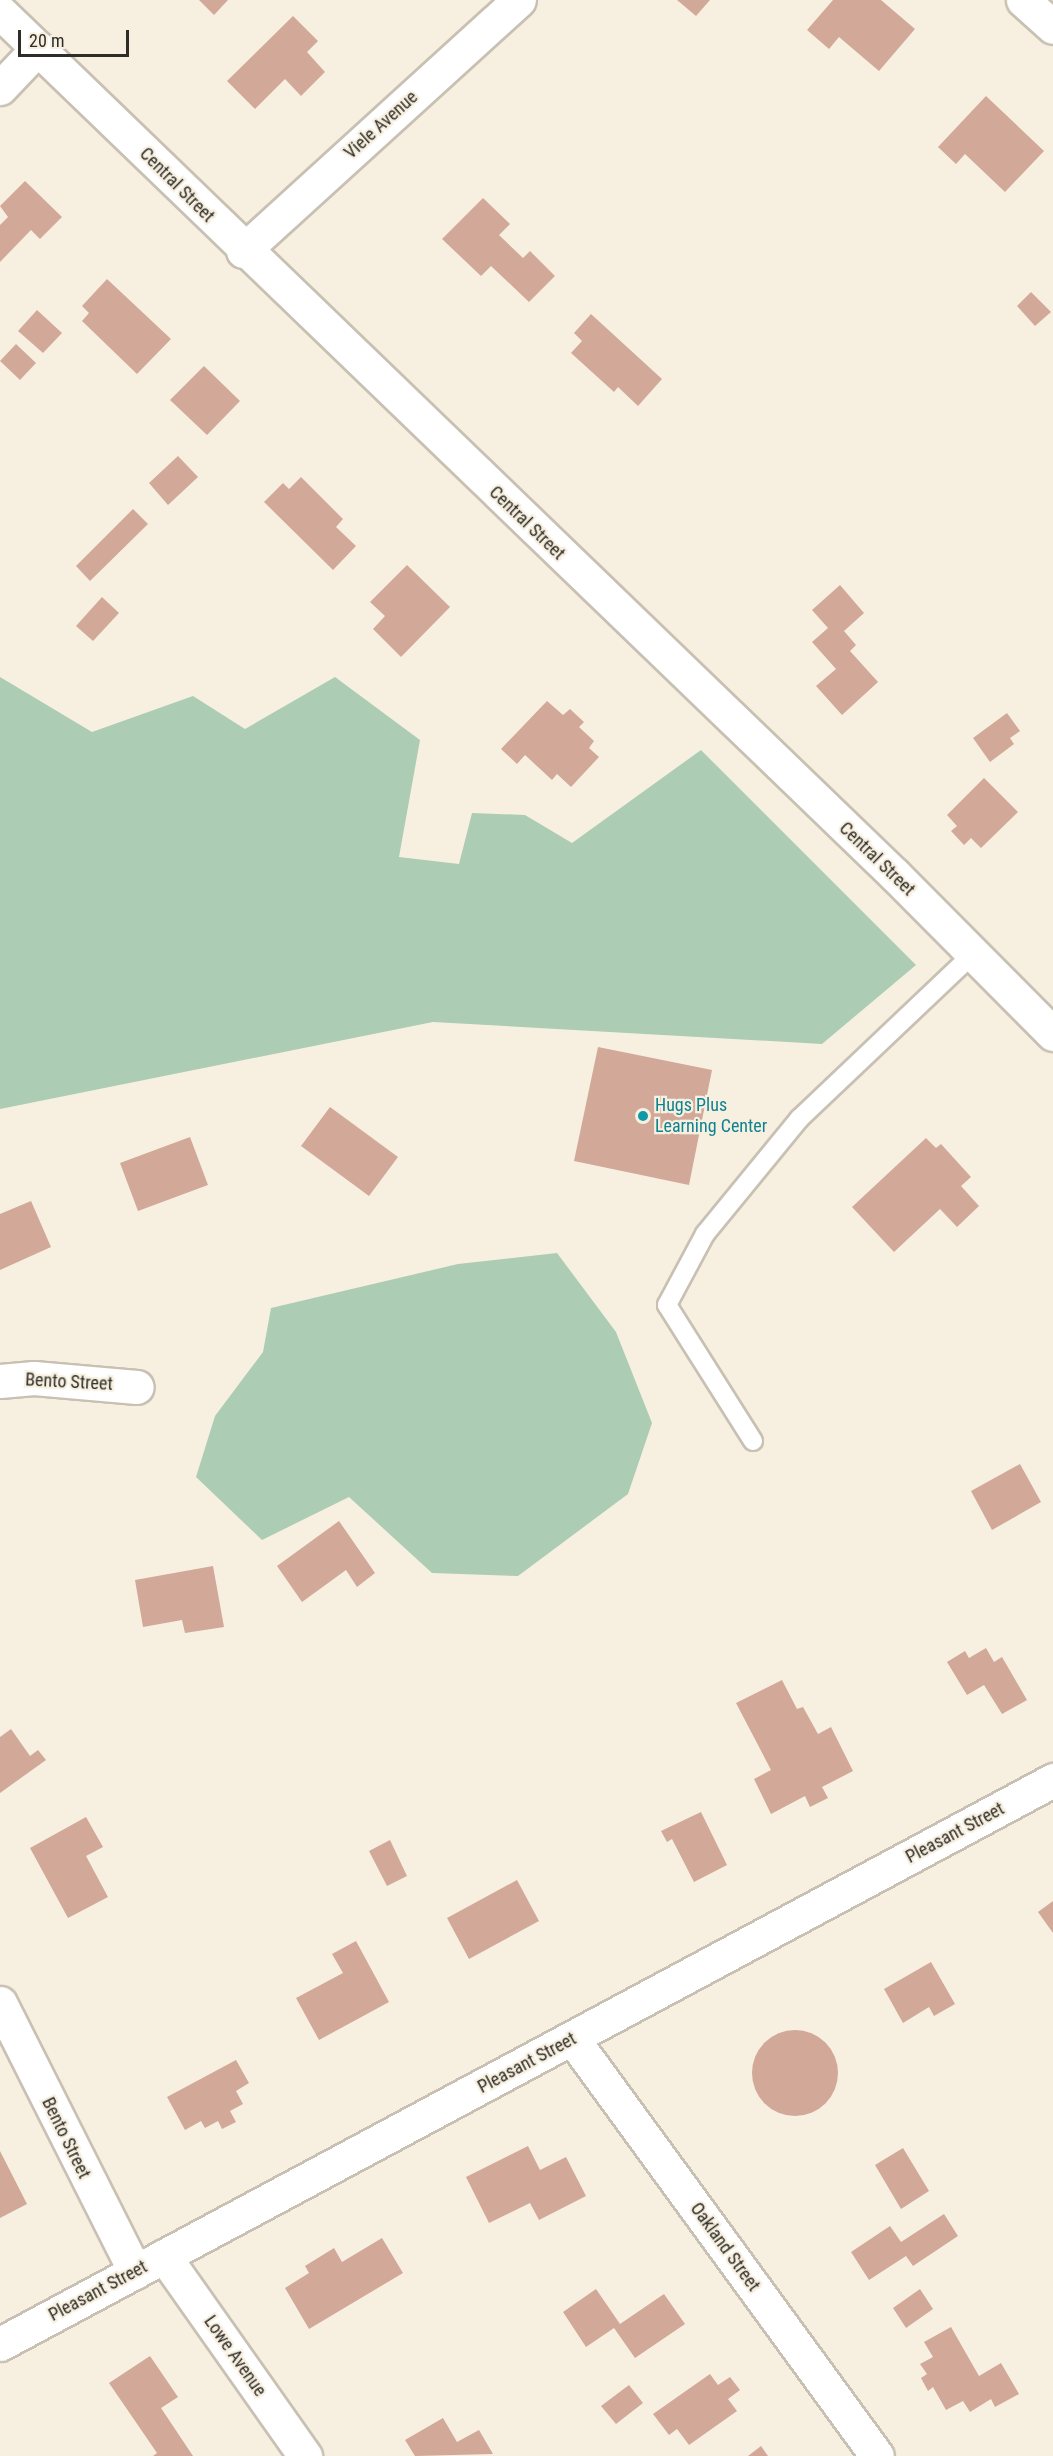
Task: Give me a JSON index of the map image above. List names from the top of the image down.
{
  "streets": {
    "main road": [
      "Viele Avenue",
      "Central Street",
      "Bento Street",
      "Pleasant Street",
      "Oakland Street",
      "Lowe Avenue"
    ]
  },
  "crossings": [
    ["Viele Avenue", "Central Street"],
    ["Bento Street", "Pleasant Street"],
    ["Pleasant Street", "Oakland Street"],
    ["Pleasant Street", "Lowe Avenue"]
  ],
  "places": ["Hugs Plus Learning Center"],
  "scale_bar": "20 m"
}
